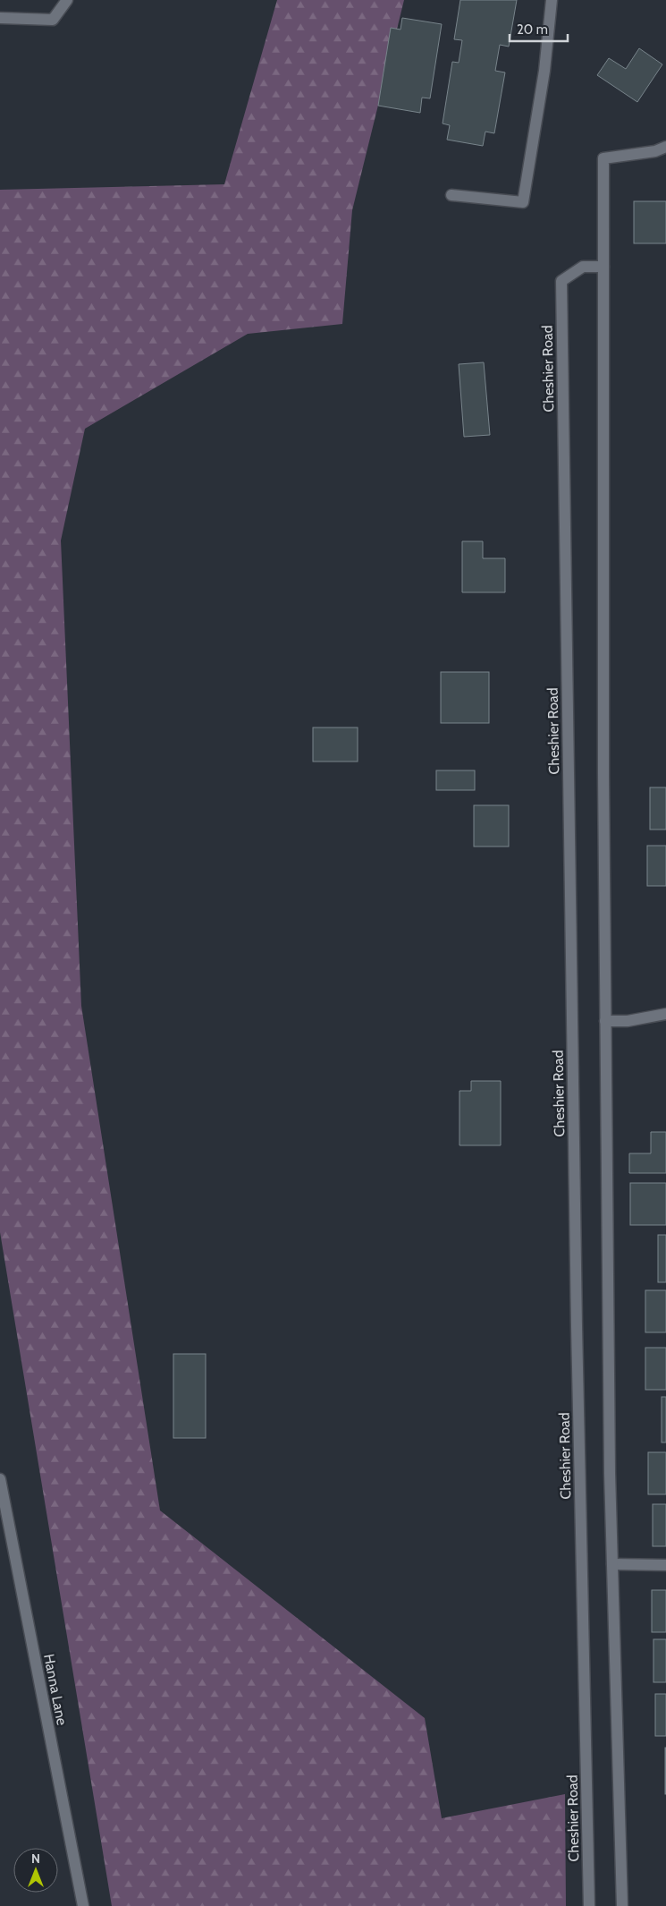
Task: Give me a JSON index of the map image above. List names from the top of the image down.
{
  "streets": {
    "street": ["Cheshier Road", "Hanna Lane"]
  },
  "scale_bar": "20 m",
  "north": "top"
}
